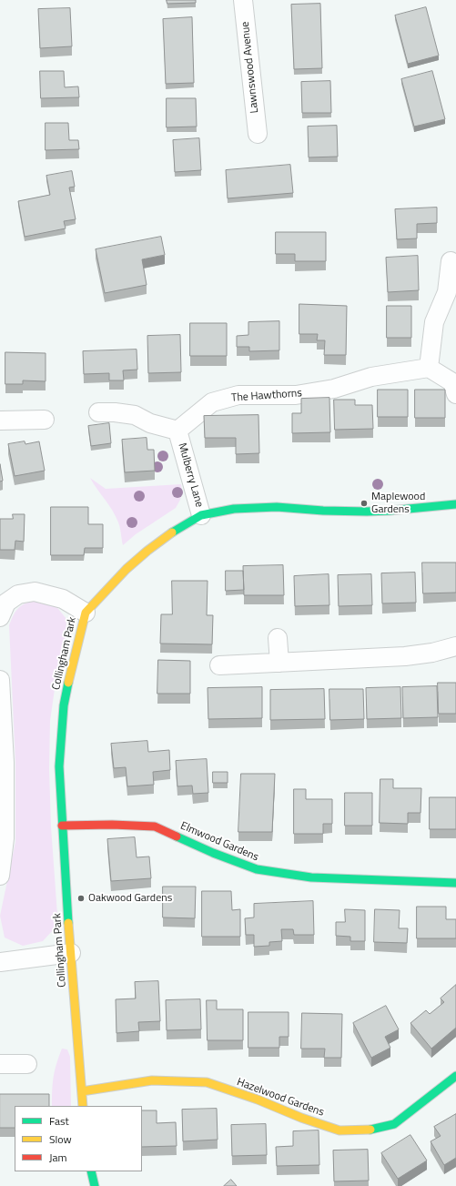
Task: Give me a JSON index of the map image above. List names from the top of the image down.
{
  "streets": {
    "street": [
      "Lawnswood Avenue",
      "The Hawthorns",
      "Mulberry Lane",
      "Collingham Park",
      "Elmwood Gardens",
      "Hazelwood Gardens"
    ]
  },
  "crossings": [
    ["The Hawthorns", "Mulberry Lane"],
    ["Mulberry Lane", "Collingham Park"],
    ["Collingham Park", "Elmwood Gardens"],
    ["Collingham Park", "Hazelwood Gardens"]
  ],
  "places": ["Maplewood Gardens", "Oakwood Gardens"],
  "legend": ["Fast", "Slow", "Jam"]
}
